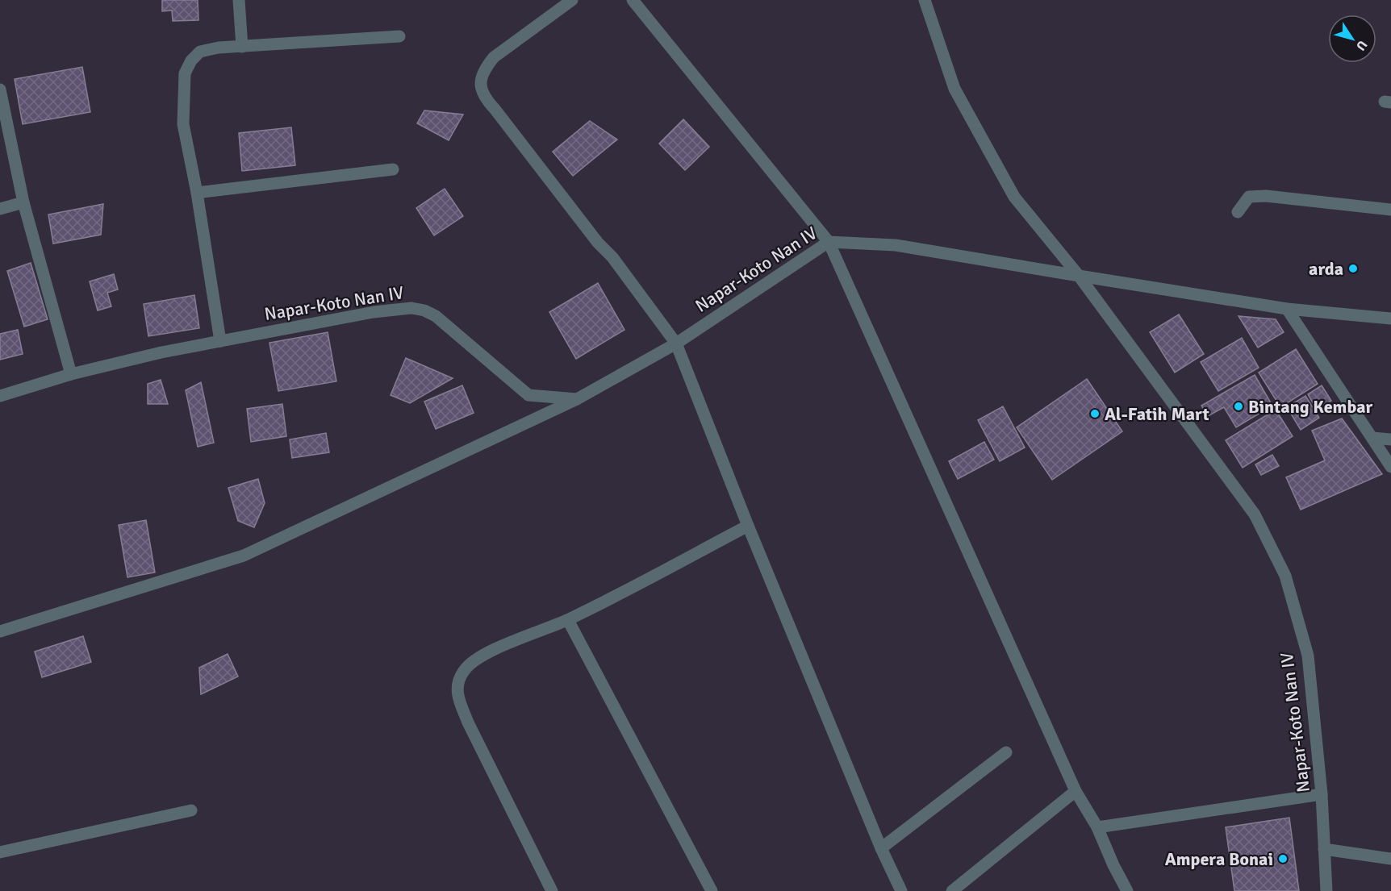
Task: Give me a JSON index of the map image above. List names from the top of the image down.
{
  "streets": {
    "street": ["Napar-Koto Nan IV"]
  },
  "places": [
    "arda",
    "Bintang Kembar",
    "Al-Fatih Mart",
    "Ampera Bonai"
  ],
  "north": "bottom right"
}
